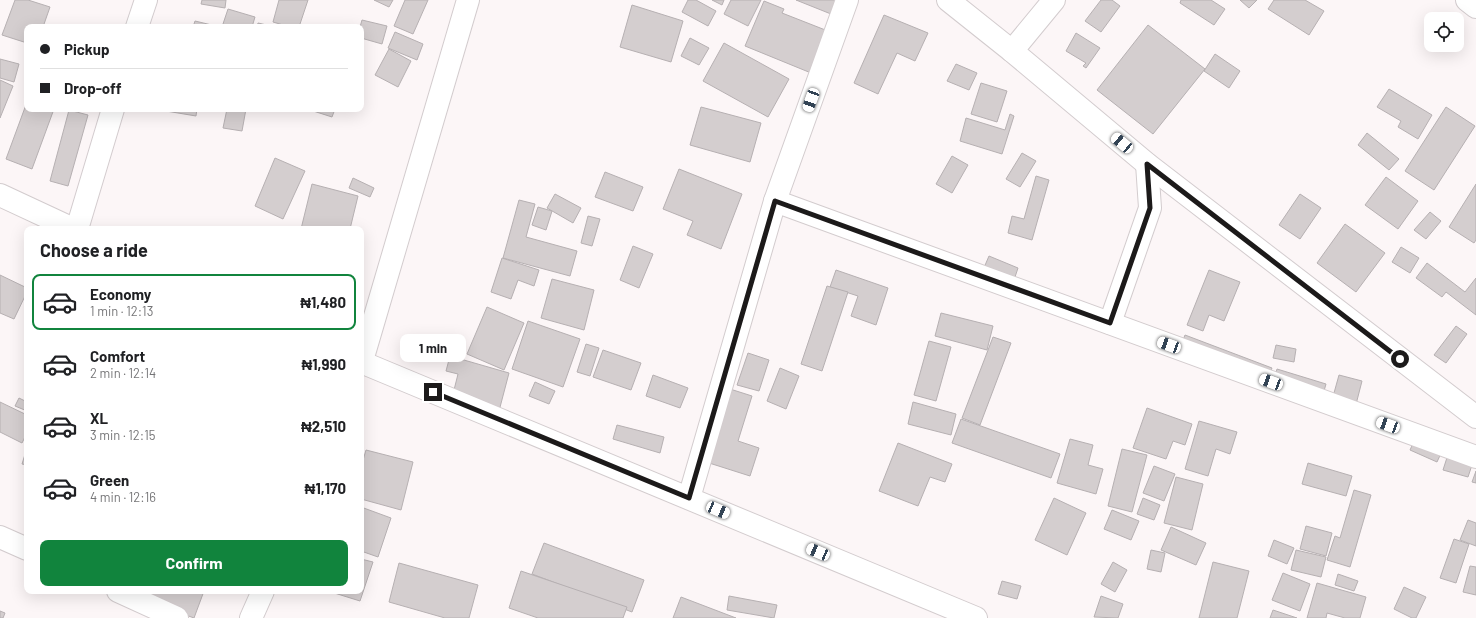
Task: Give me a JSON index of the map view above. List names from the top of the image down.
{
  "page": {
    "banner": ["Pickup", "Drop-off"],
    "heading": "Choose a ride",
    "list": [
      {
        "name": "Economy",
        "note": "1 min · 12:13",
        "value": "₦1,480"
      },
      {
        "name": "Comfort",
        "note": "2 min · 12:14",
        "value": "₦1,990"
      },
      {
        "name": "XL",
        "note": "3 min · 12:15",
        "value": "₦2,510"
      },
      {
        "name": "Green",
        "note": "4 min · 12:16",
        "value": "₦1,170"
      }
    ],
    "bubble": "1 min",
    "buttons": "Confirm"
  }
}
